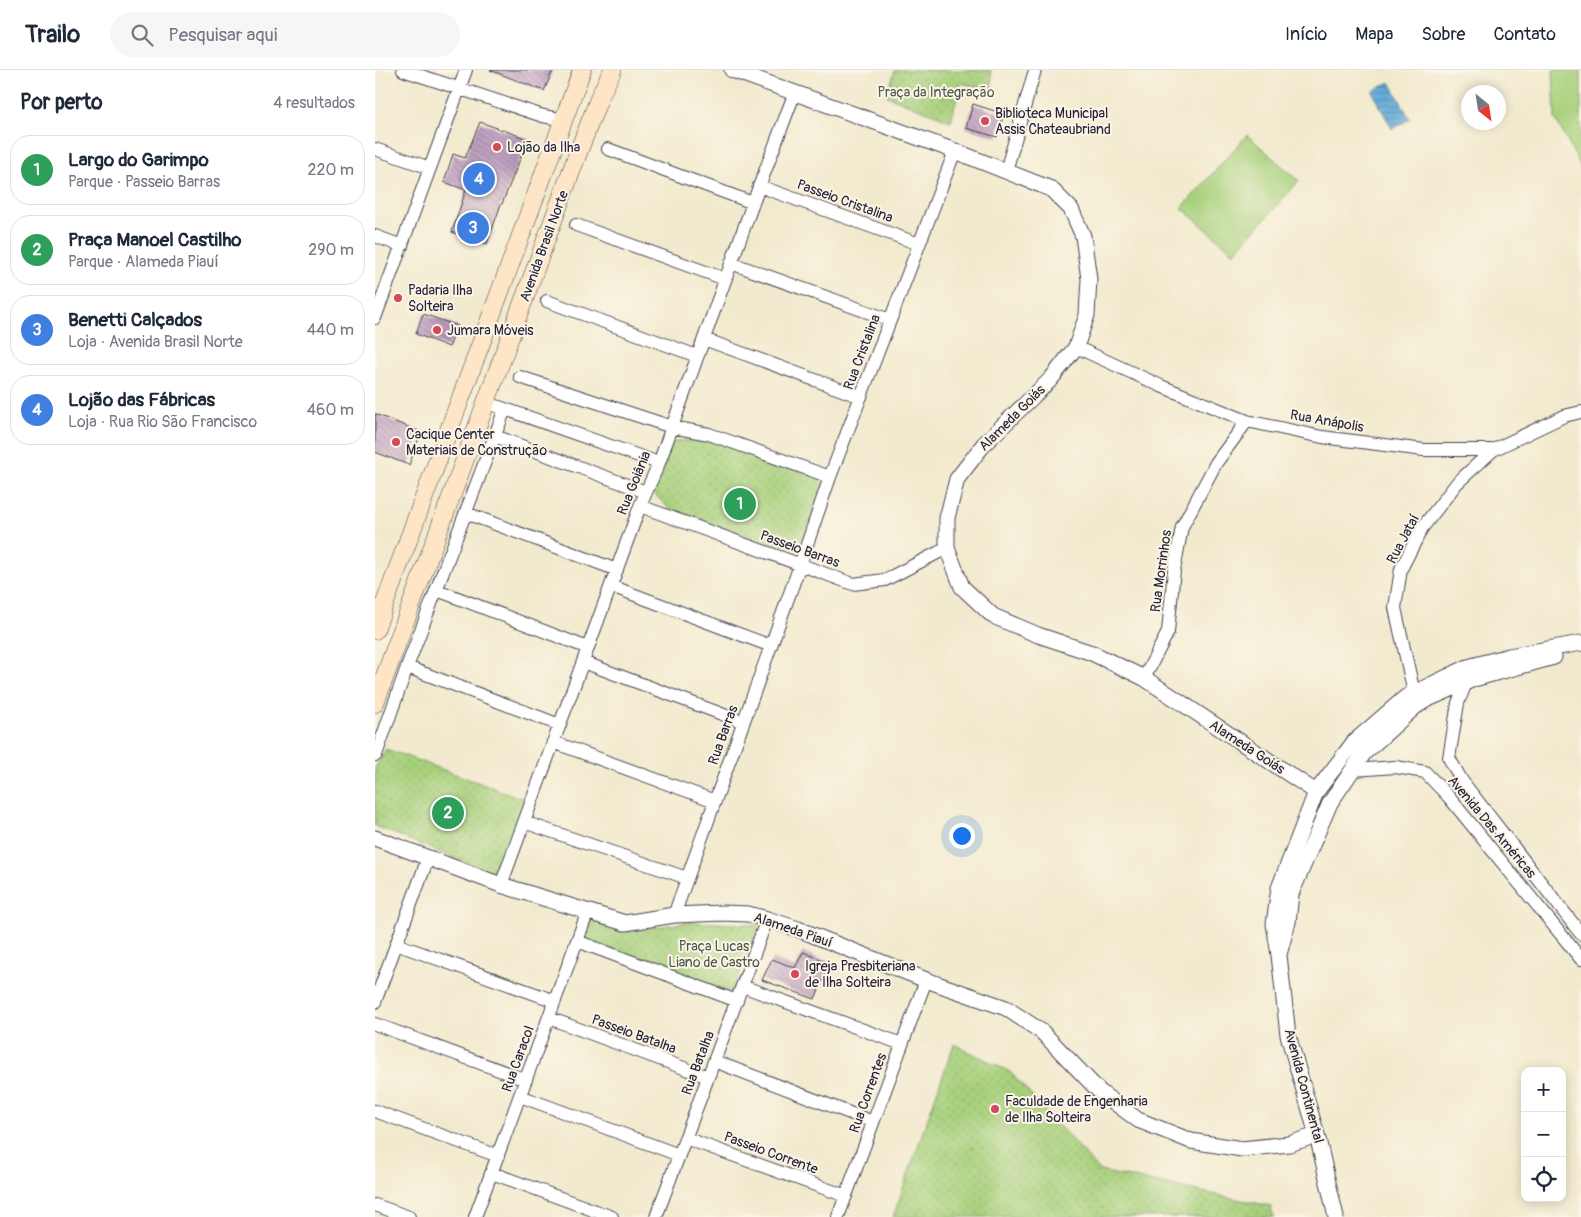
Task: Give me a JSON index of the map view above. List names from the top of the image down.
{
  "streets": {
    "main road": ["Avenida Brasil Norte"],
    "street": [
      "Passeio Cristalina",
      "Rua Cristalina",
      "Alameda Goiás",
      "Rua Anápolis",
      "Rua Goiânia",
      "Rua Jataí",
      "Passeio Barras",
      "Rua Morrinhos",
      "Rua Barras",
      "Avenida Das Américas",
      "Alameda Piauí",
      "Passeio Batalha",
      "Rua Caracol",
      "Rua Batalha",
      "Avenida Continental",
      "Rua Correntes",
      "Passeio Corrente"
    ]
  },
  "crossings": [
    ["Passeio Cristalina", "Rua Cristalina"],
    ["Passeio Cristalina", "Rua Goiânia"],
    ["Rua Cristalina", "Alameda Goiás"],
    ["Rua Cristalina", "Passeio Barras"],
    ["Rua Cristalina", "Rua Barras"],
    ["Alameda Goiás", "Rua Anápolis"],
    ["Alameda Goiás", "Rua Goiânia"],
    ["Alameda Goiás", "Passeio Barras"],
    ["Alameda Goiás", "Rua Morrinhos"],
    ["Alameda Goiás", "Avenida Continental"],
    ["Rua Anápolis", "Rua Jataí"],
    ["Rua Anápolis", "Rua Morrinhos"],
    ["Rua Goiânia", "Passeio Barras"],
    ["Rua Goiânia", "Alameda Piauí"],
    ["Rua Jataí", "Avenida Continental"],
    ["Passeio Barras", "Rua Barras"],
    ["Rua Barras", "Alameda Piauí"],
    ["Avenida Das Américas", "Avenida Continental"],
    ["Alameda Piauí", "Rua Caracol"],
    ["Alameda Piauí", "Rua Batalha"],
    ["Alameda Piauí", "Avenida Continental"],
    ["Alameda Piauí", "Rua Correntes"],
    ["Passeio Batalha", "Rua Caracol"],
    ["Passeio Batalha", "Rua Batalha"],
    ["Rua Batalha", "Passeio Corrente"],
    ["Rua Correntes", "Passeio Corrente"]
  ],
  "parks": ["Praça da Integração", "Praça Lucas Liano de Castro"],
  "places": [
    "Biblioteca Municipal Assis Chateaubriand",
    "Lojão da Ilha",
    "Padaria Ilha Solteira",
    "Jumara Móveis",
    "Cacique Center Materiais de Construção",
    "Igreja Presbiteriana de Ilha Solteira",
    "Faculdade de Engenharia de Ilha Solteira"
  ],
  "north": "bottom right",
  "page": {
    "header": "Trailo",
    "search": "Pesquisar aqui",
    "nav": [
      "Início",
      "Mapa",
      "Sobre",
      "Contato"
    ],
    "heading": ["Por perto", "4 resultados"],
    "list": [
      {
        "mark": "1",
        "name": "Largo do Garimpo",
        "note": "Parque · Passeio Barras",
        "value": "220 m"
      },
      {
        "mark": "2",
        "name": "Praça Manoel Castilho",
        "note": "Parque · Alameda Piauí",
        "value": "290 m"
      },
      {
        "mark": "3",
        "name": "Benetti Calçados",
        "note": "Loja · Avenida Brasil Norte",
        "value": "440 m"
      },
      {
        "mark": "4",
        "name": "Lojão das Fábricas",
        "note": "Loja · Rua Rio São Francisco",
        "value": "460 m"
      }
    ],
    "pins": [
      "4",
      "3",
      "1",
      "2"
    ],
    "map_buttons": ["+", "−"]
  }
}
